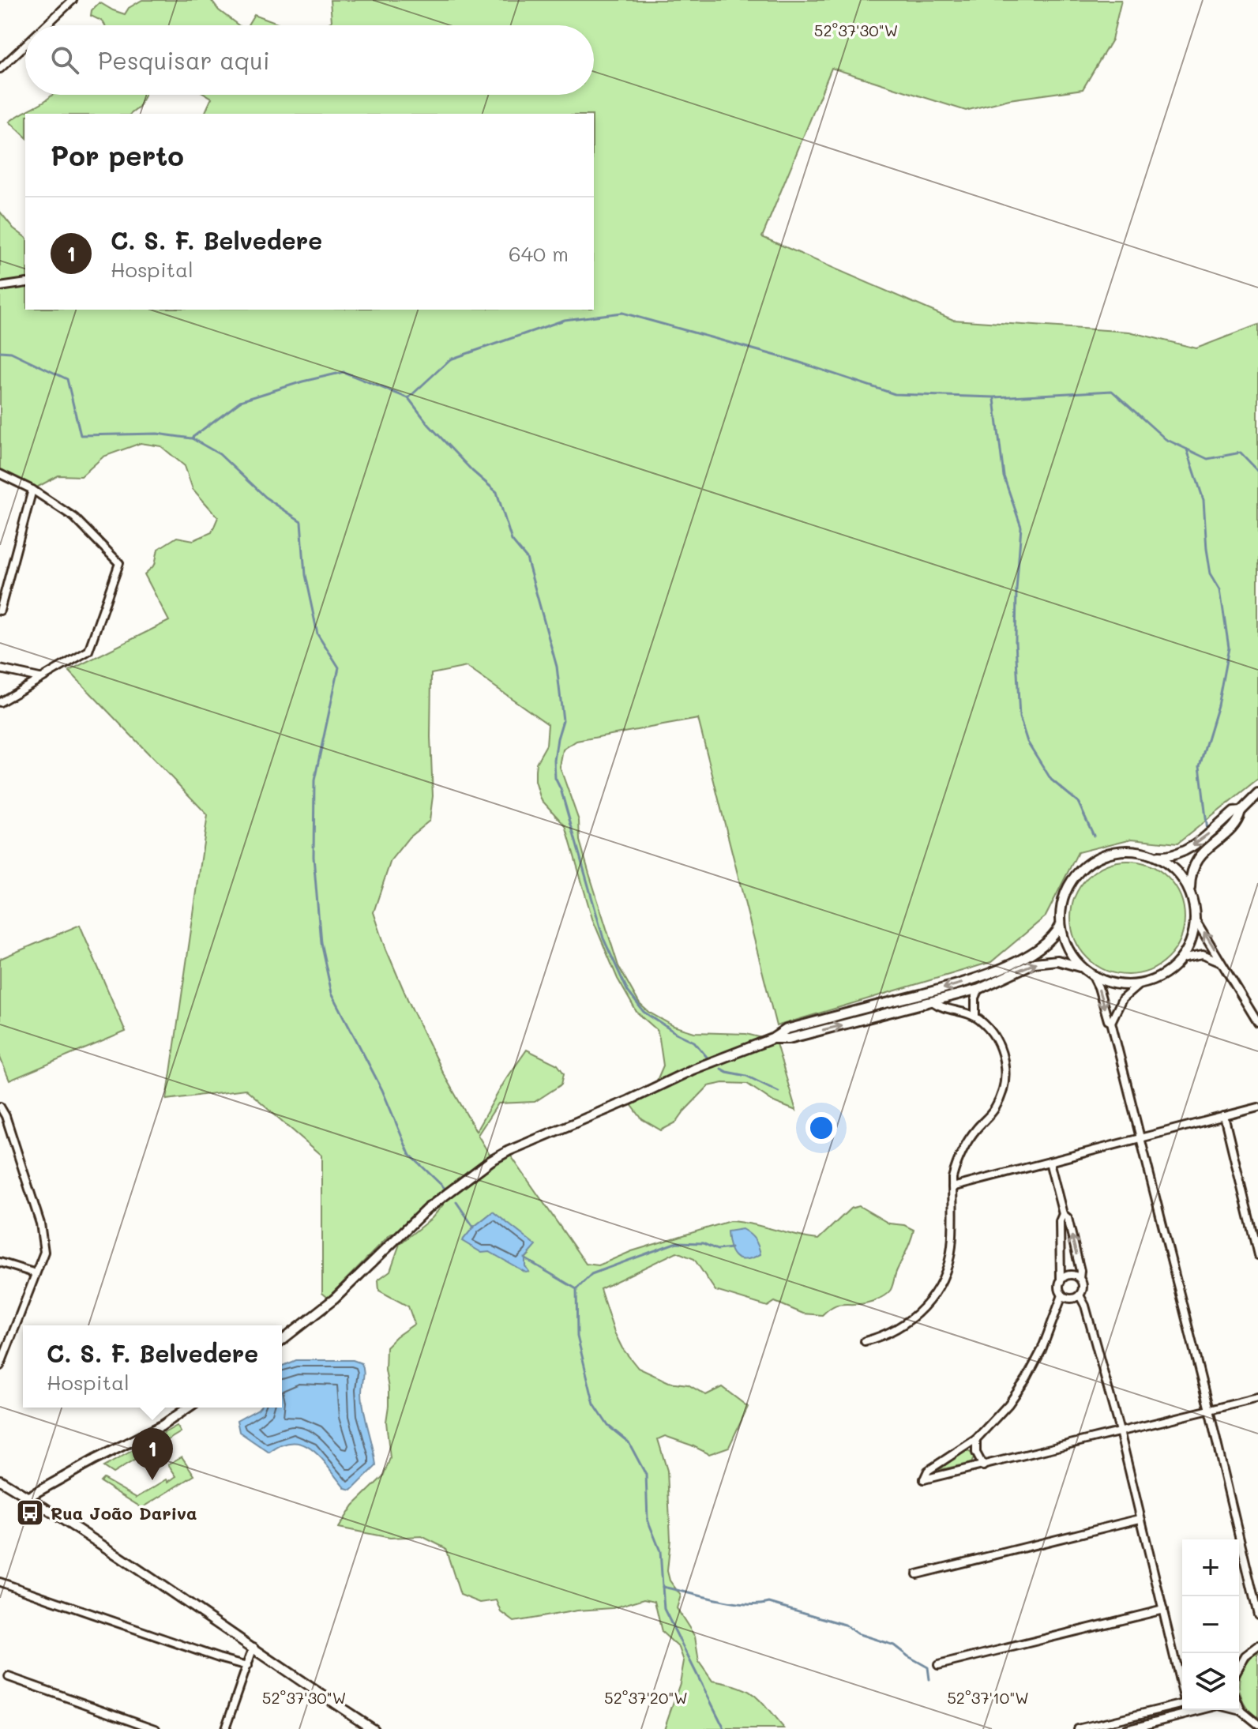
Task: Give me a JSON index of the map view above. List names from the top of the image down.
{
  "places": {
    "bus stop": ["Rua João Dariva"]
  },
  "page": {
    "search": "Pesquisar aqui",
    "heading": "Por perto",
    "list": [
      {
        "mark": "1",
        "name": "C. S. F. Belvedere",
        "note": "Hospital",
        "value": "640 m"
      }
    ],
    "popup": ["C. S. F. Belvedere", "Hospital"],
    "pins": "1",
    "map_buttons": ["+", "−"]
  },
  "coordinates": ["52°37'30\"W", "52°37'20\"W", "52°37'10\"W"]
}
